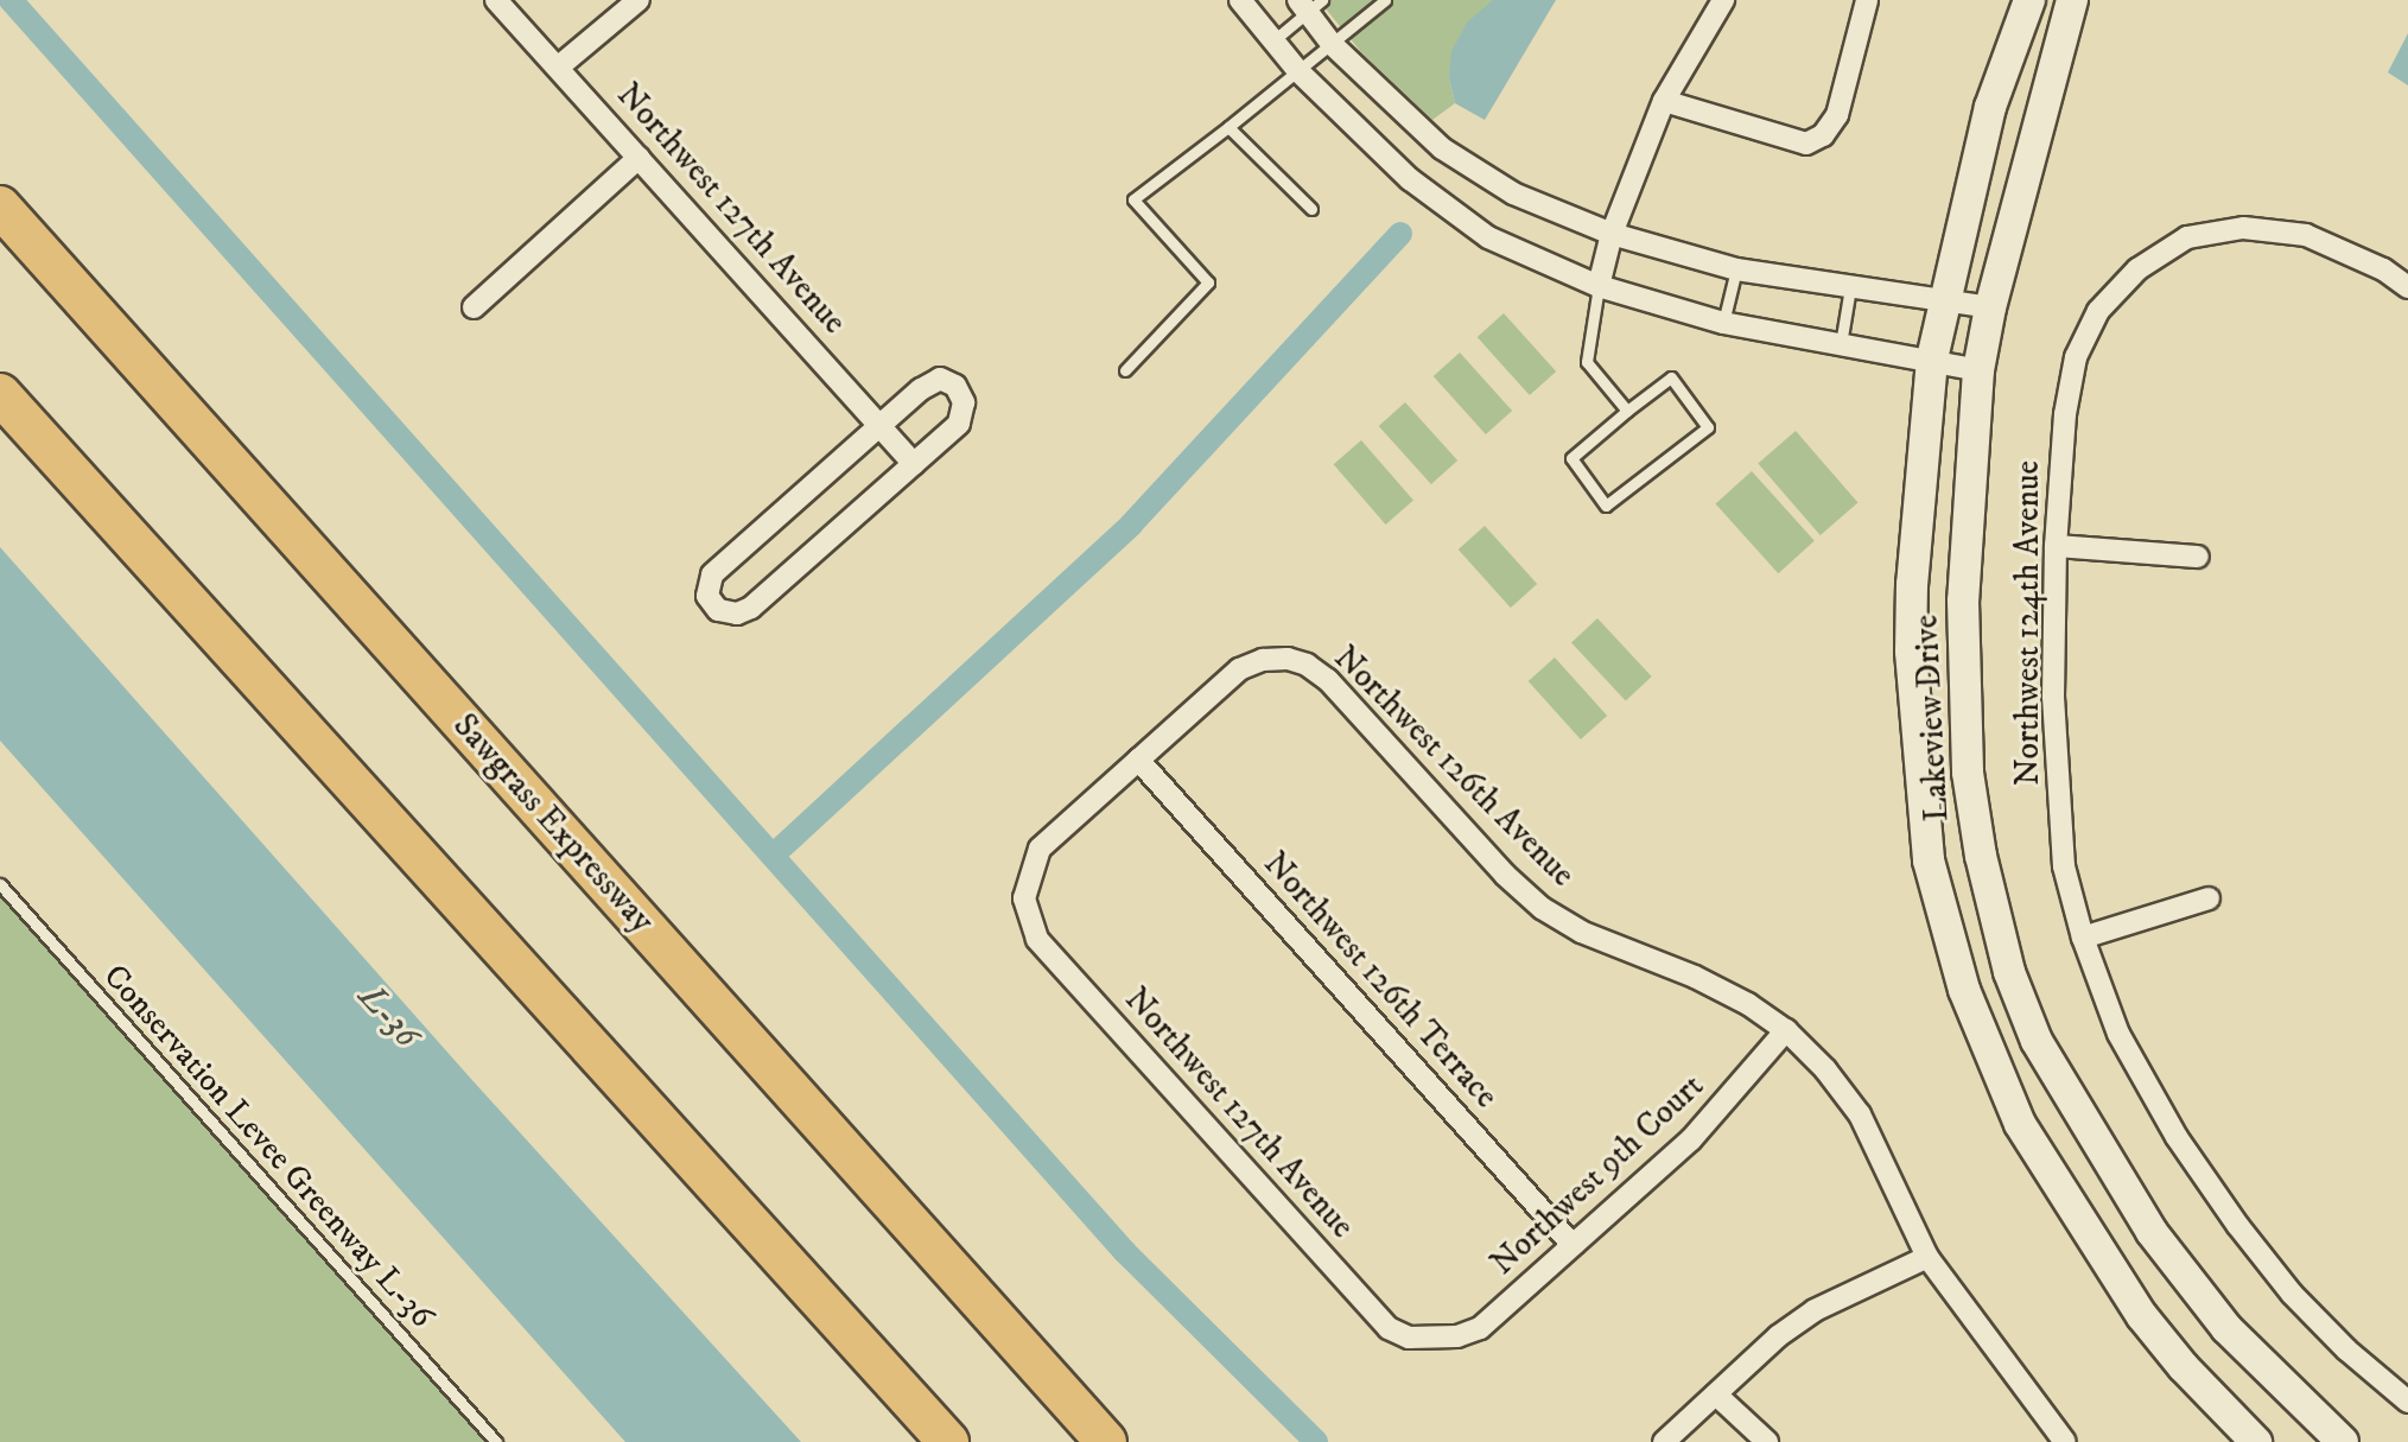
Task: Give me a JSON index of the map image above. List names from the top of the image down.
{
  "streets": {
    "highway": ["Sawgrass Expressway"],
    "street": [
      "Northwest 127th Avenue",
      "Northwest 124th Avenue",
      "Lakeview Drive",
      "Northwest 126th Avenue",
      "Northwest 126th Terrace",
      "Northwest 9th Court"
    ],
    "lane": ["Conservation Levee Greenway L-36"]
  },
  "crossings": [
    ["Northwest 127th Avenue", "Northwest 126th Avenue"],
    ["Northwest 127th Avenue", "Northwest 126th Terrace"],
    ["Northwest 127th Avenue", "Northwest 9th Court"],
    ["Northwest 126th Avenue", "Northwest 126th Terrace"],
    ["Northwest 126th Avenue", "Northwest 9th Court"],
    ["Northwest 126th Terrace", "Northwest 9th Court"]
  ],
  "water": ["L-36"]
}
